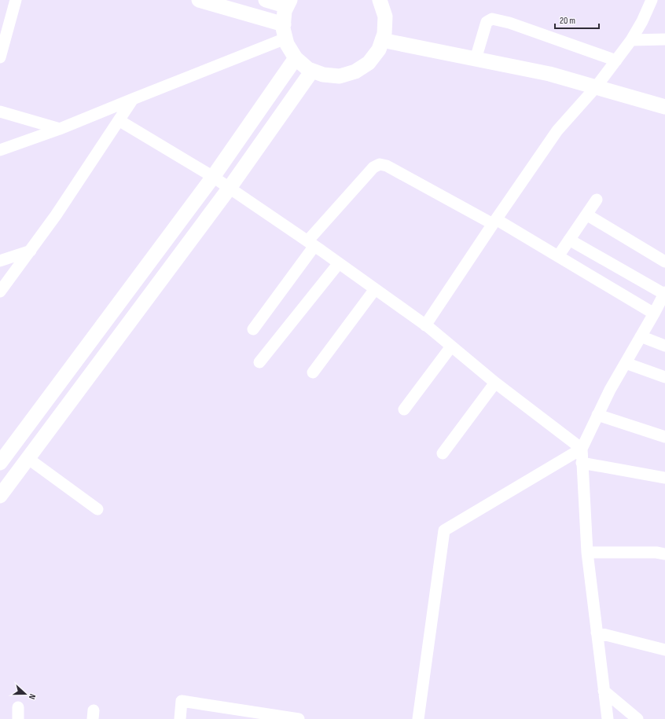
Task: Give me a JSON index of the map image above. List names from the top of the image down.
{
  "scale_bar": "20 m",
  "north": "right"
}
